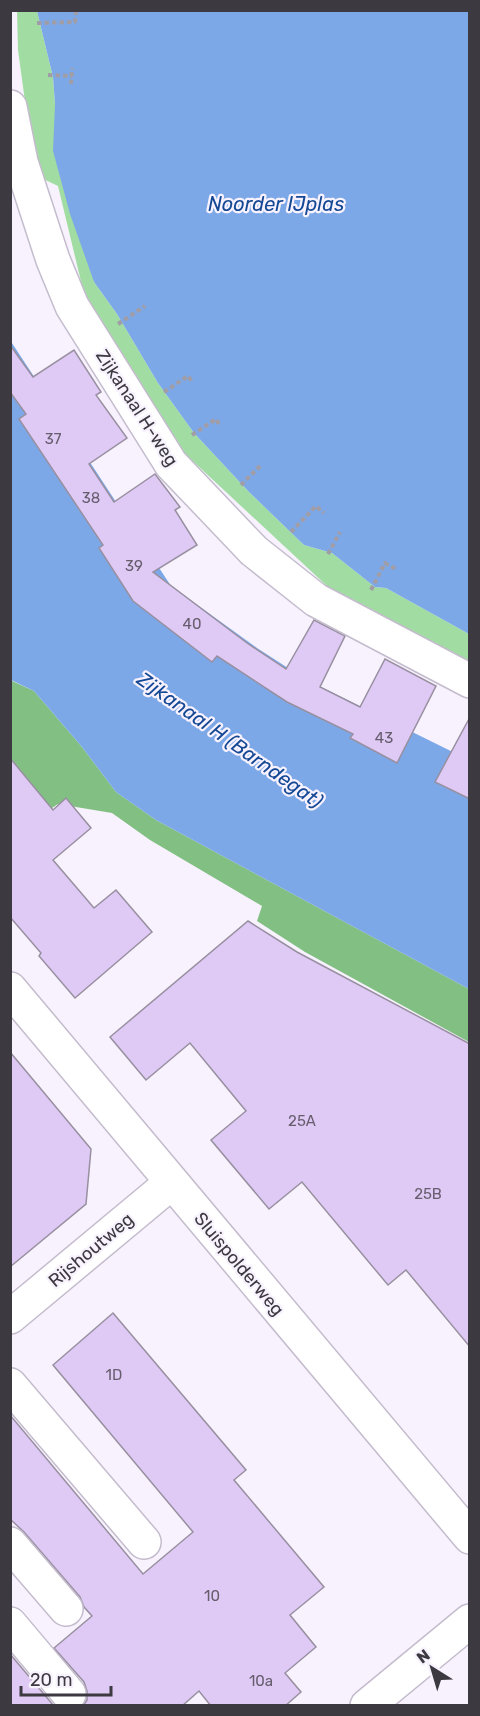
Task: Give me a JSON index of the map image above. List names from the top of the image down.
{
  "streets": {
    "street": ["Zijkanaal H-weg", "Rijshoutweg", "Sluispolderweg"]
  },
  "crossings": [
    ["Rijshoutweg", "Sluispolderweg"]
  ],
  "water": ["Noorder IJplas", "Zijkanaal H (Barndegat)"],
  "house_numbers": [
    "37",
    "38",
    "39",
    "40",
    "43",
    "25A",
    "25B",
    "1D",
    "10",
    "10a"
  ],
  "scale_bar": "20 m",
  "north": "top left"
}
